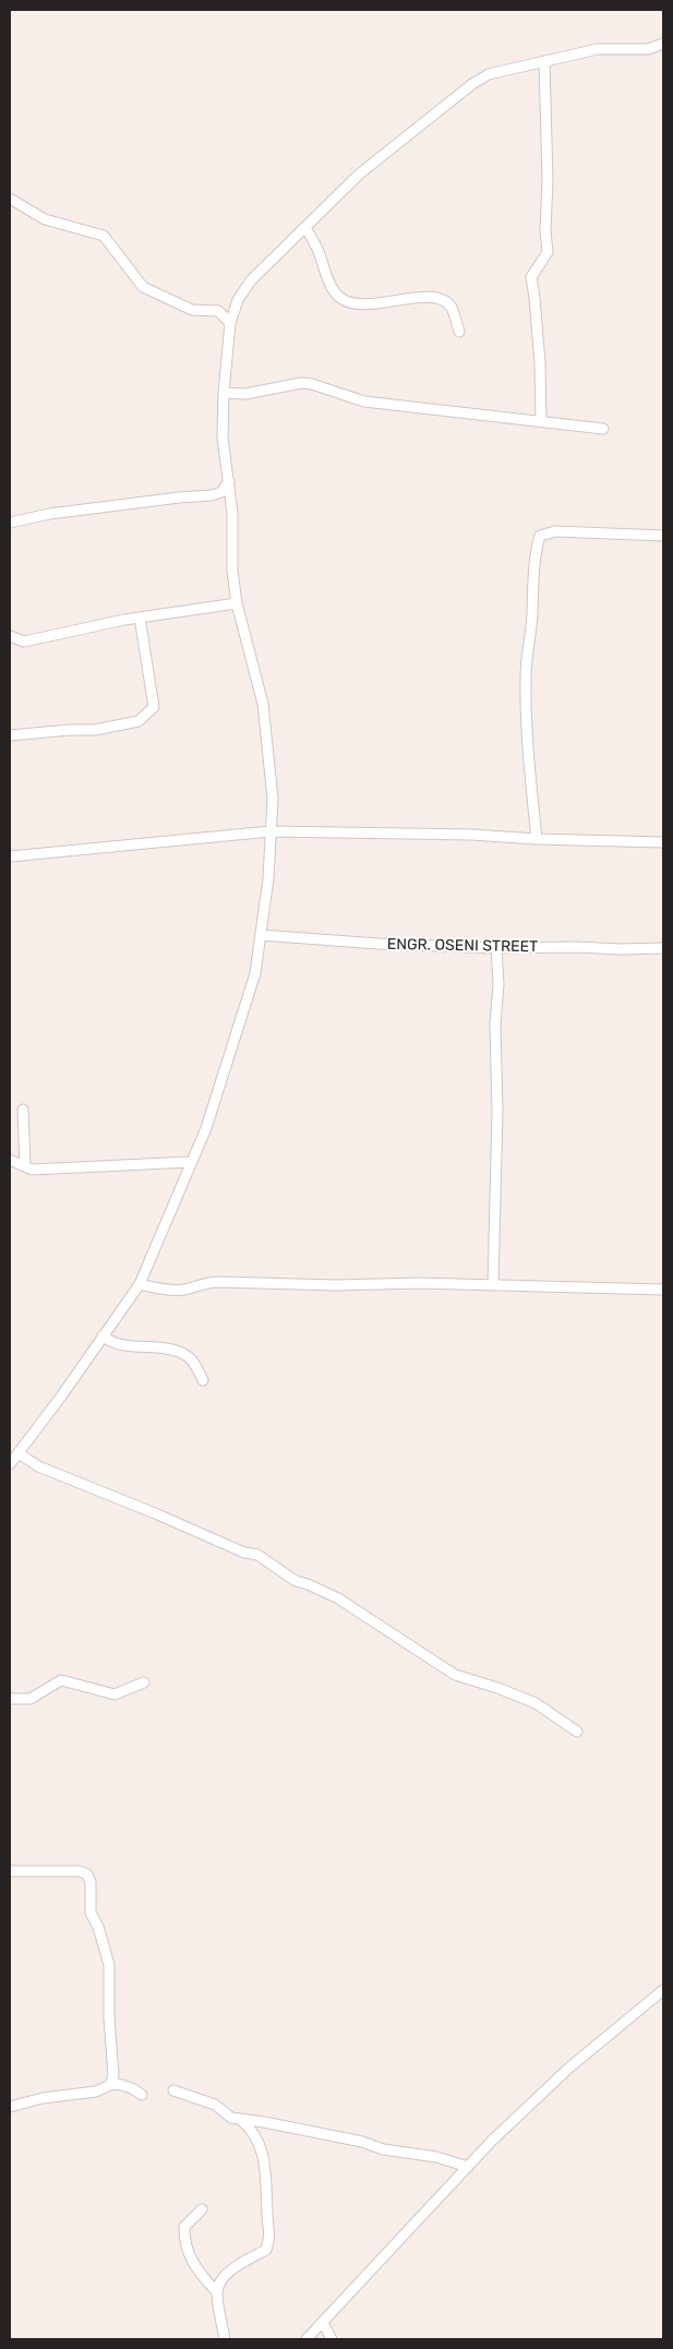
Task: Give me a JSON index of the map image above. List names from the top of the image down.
{
  "streets": {
    "street": ["ENGR. OSENI STREET"]
  }
}
